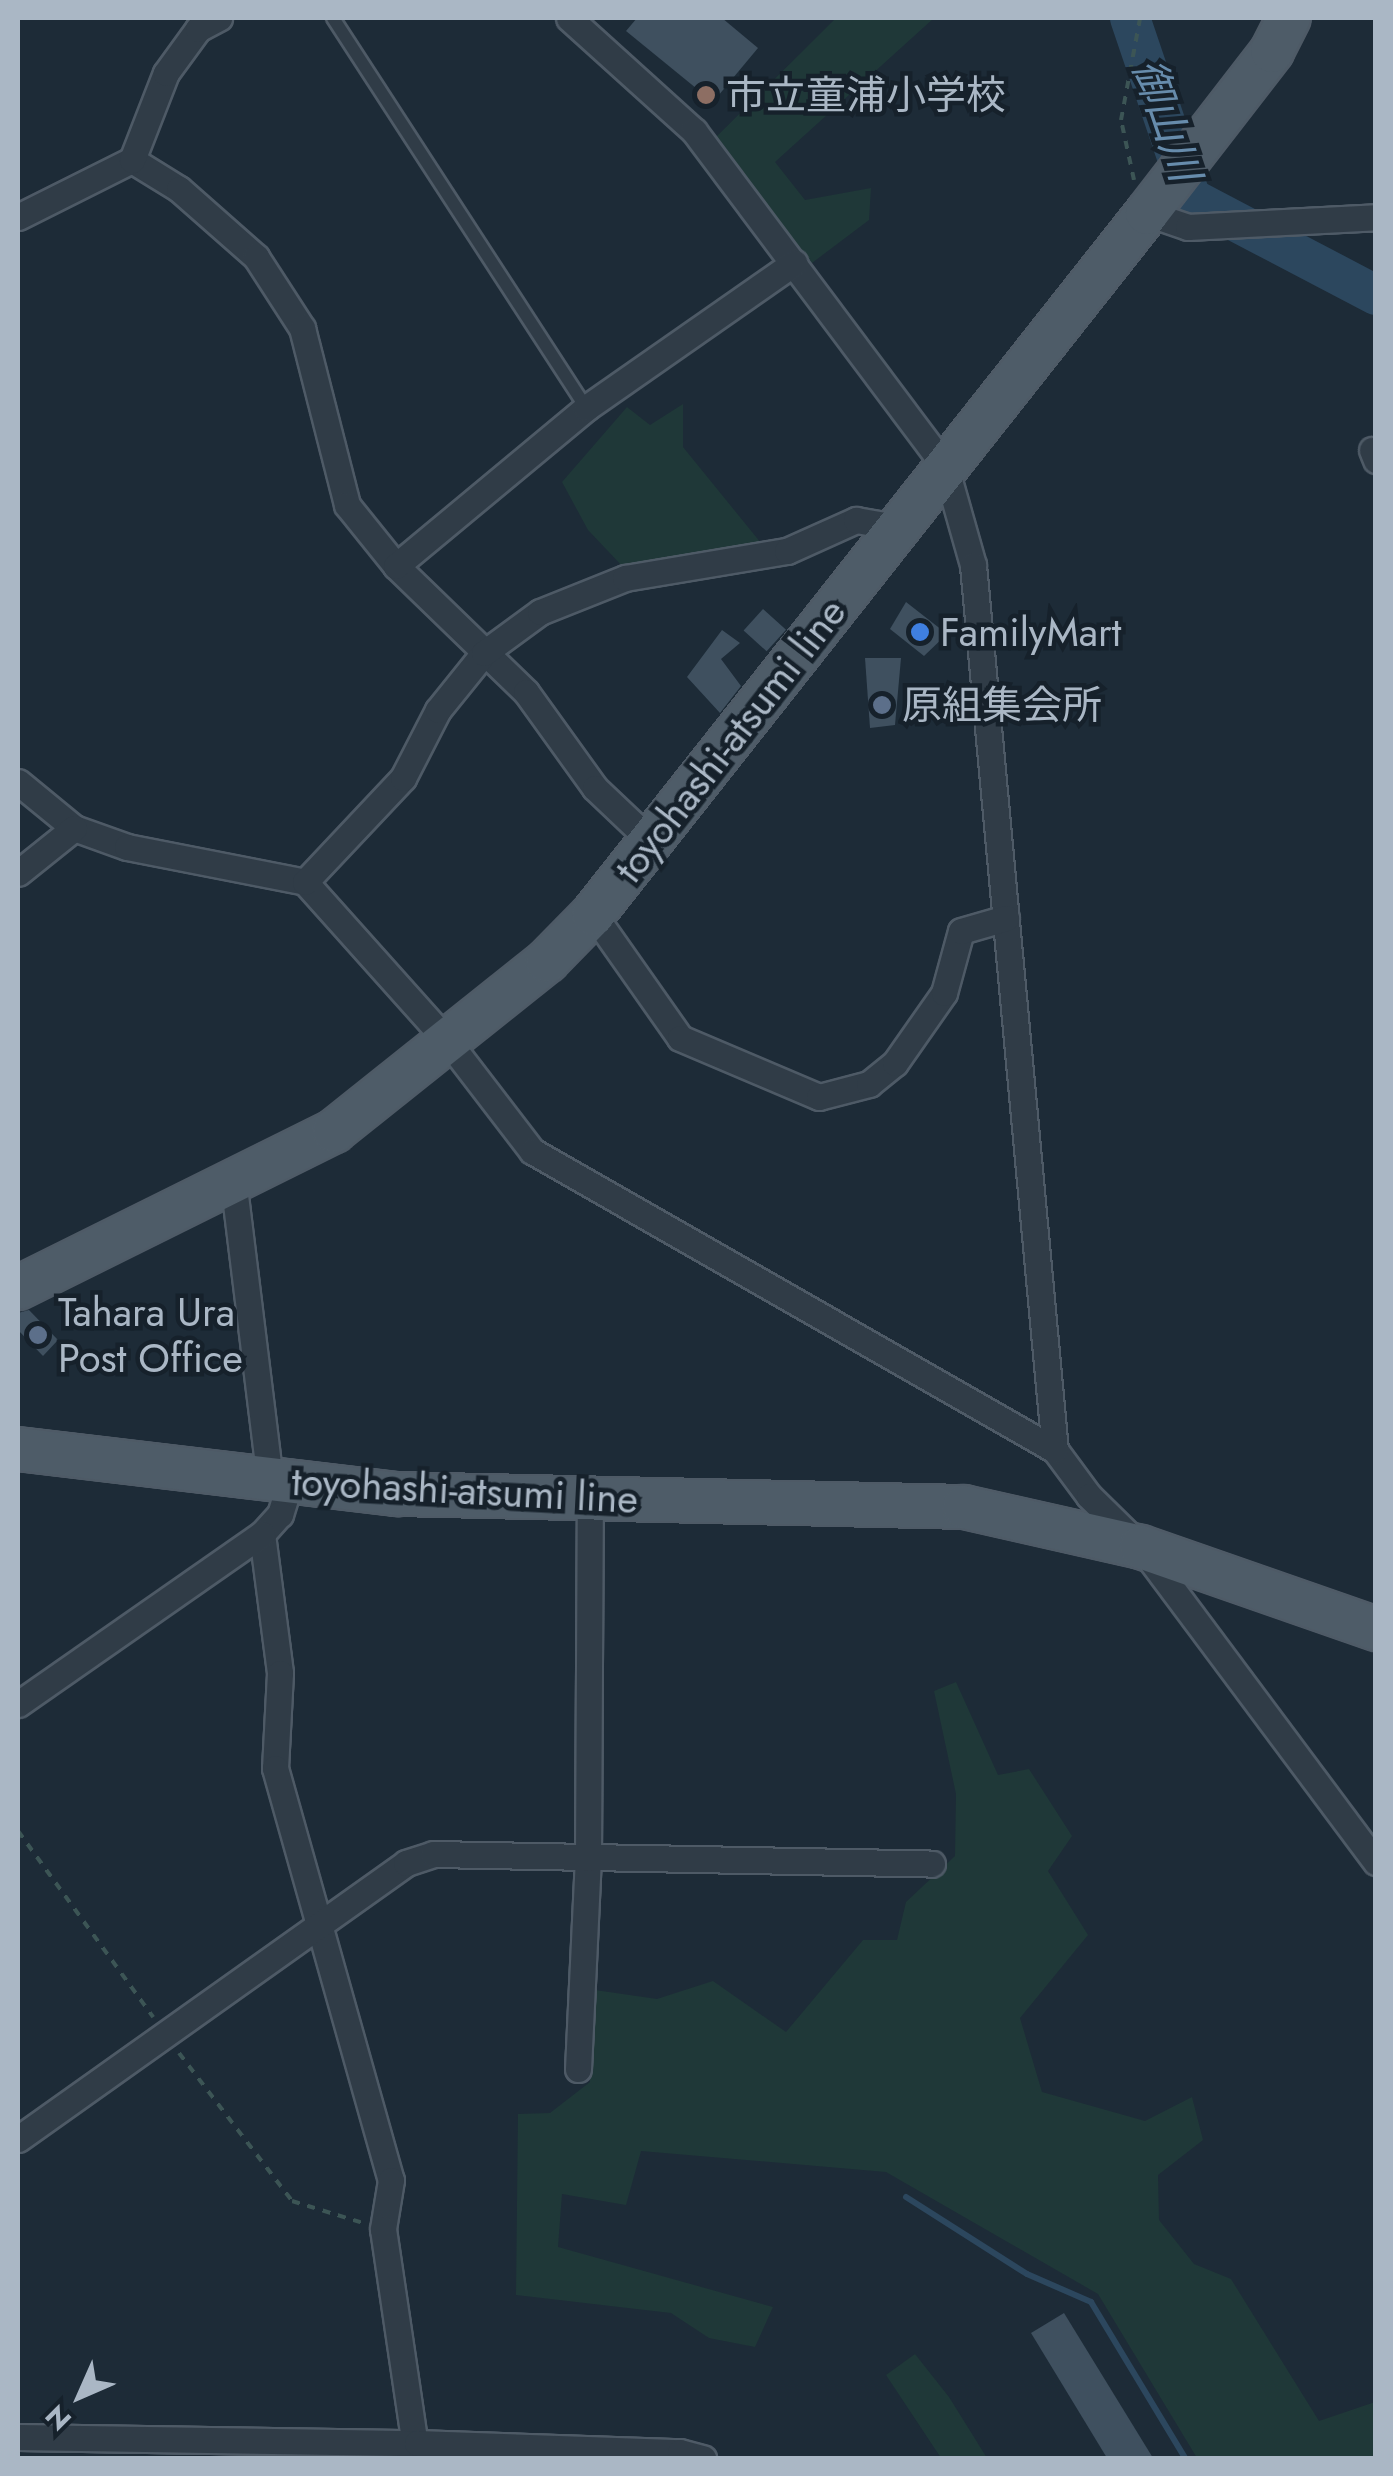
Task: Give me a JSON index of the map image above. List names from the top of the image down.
{
  "streets": {
    "main road": ["toyohashi-atsumi line"]
  },
  "water": ["御山川"],
  "places": [
    "市立童浦小学校",
    "FamilyMart",
    "原組集会所",
    "Tahara Ura Post Office"
  ],
  "north": "bottom left"
}
